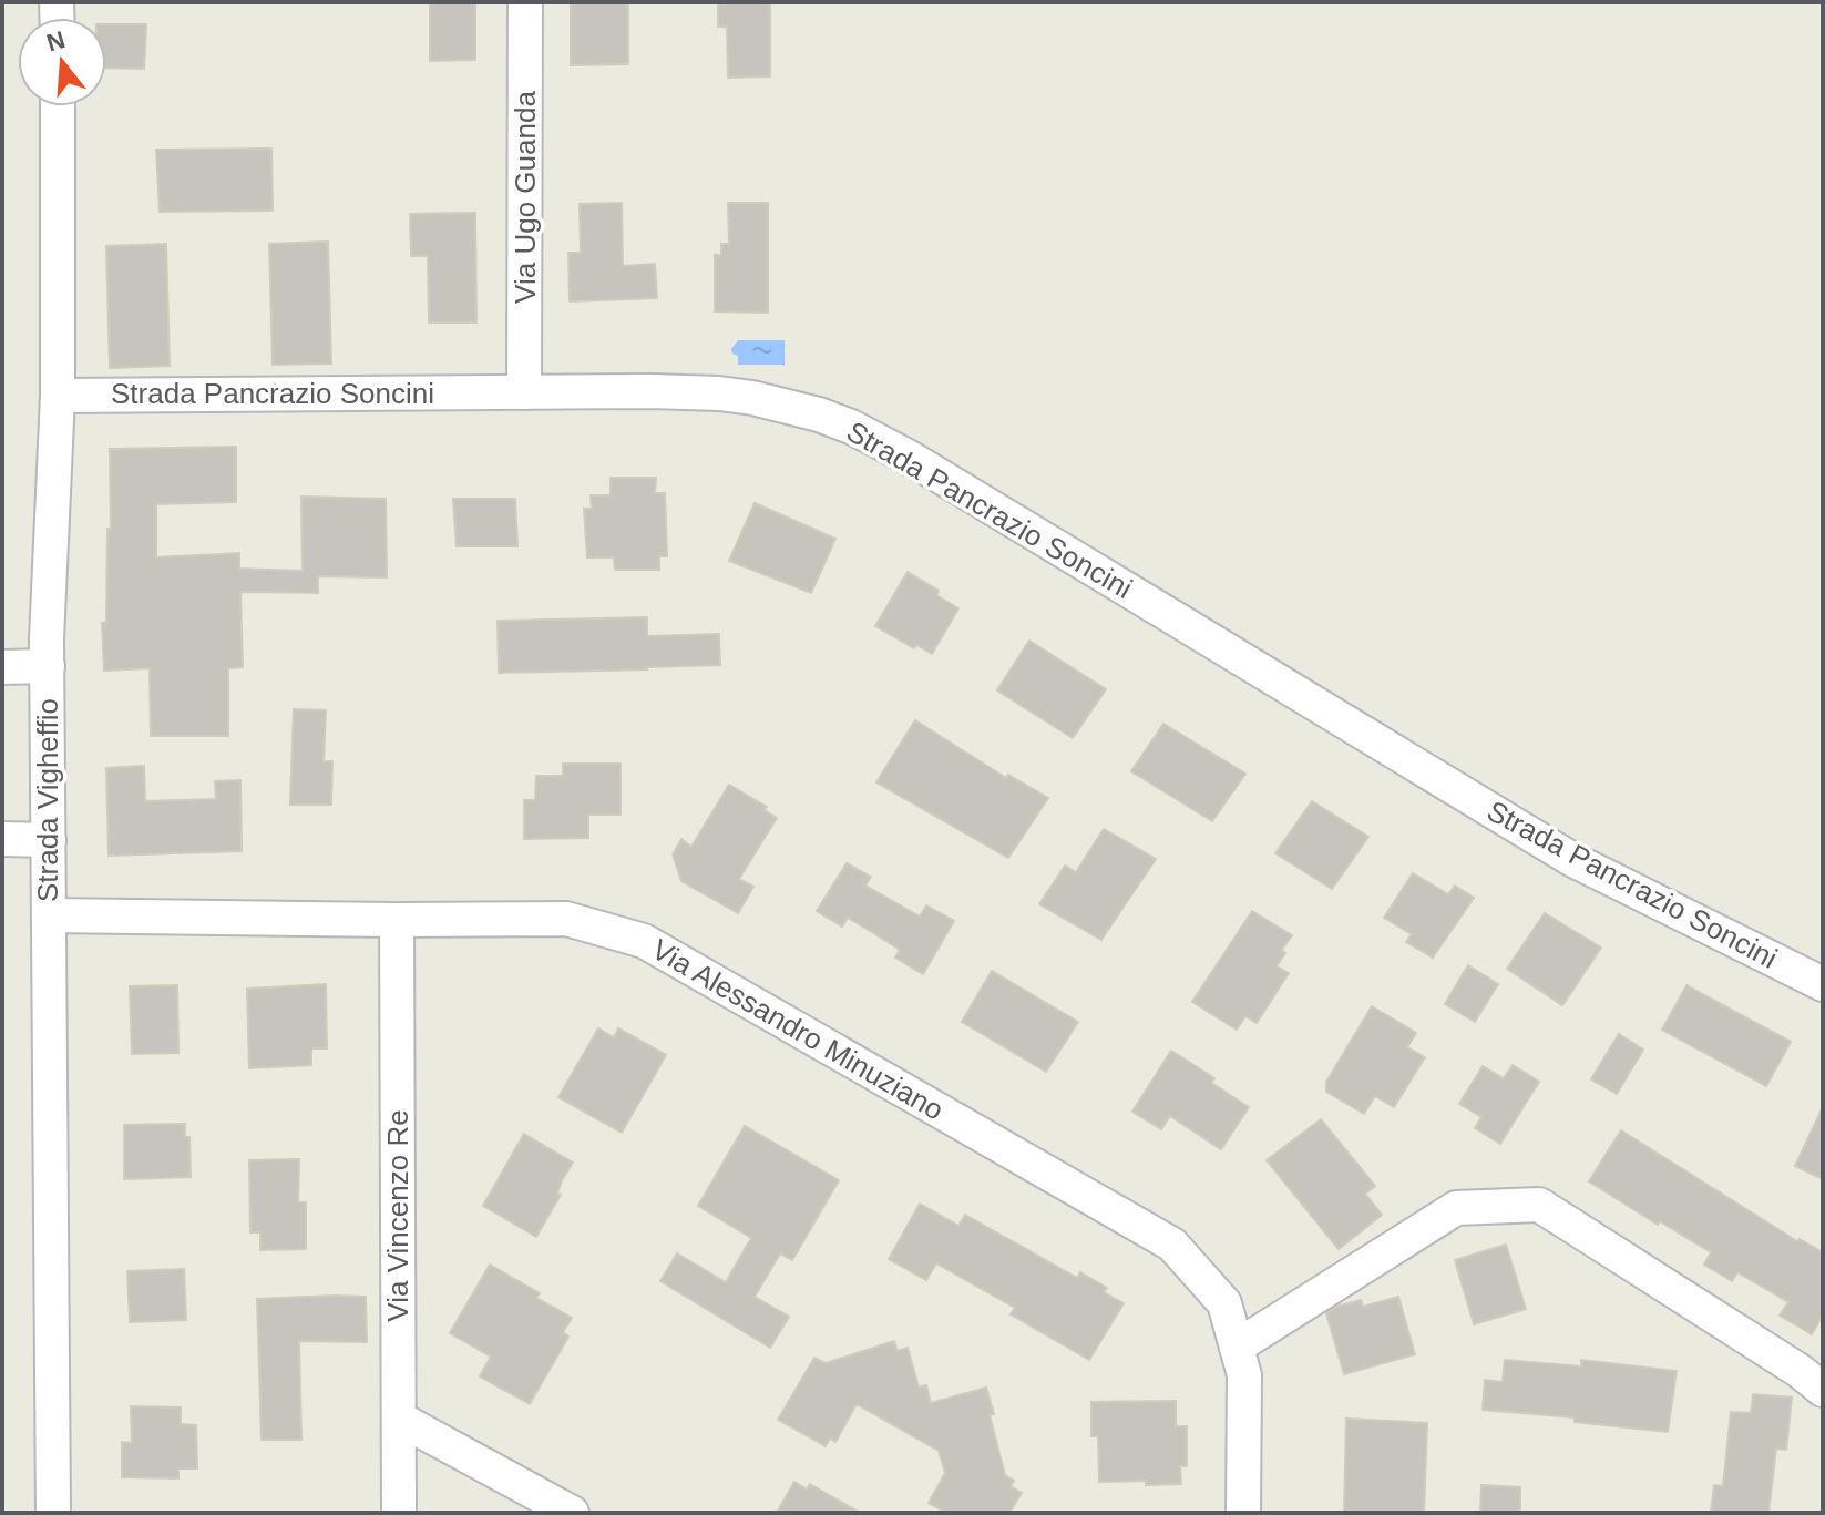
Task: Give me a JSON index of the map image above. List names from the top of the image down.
{
  "streets": {
    "street": [
      "Via Ugo Guanda",
      "Strada Pancrazio Soncini",
      "Strada Vigheffio",
      "Via Alessandro Minuziano",
      "Via Vincenzo Re"
    ]
  },
  "crossings": [
    ["Via Ugo Guanda", "Strada Pancrazio Soncini"],
    ["Strada Pancrazio Soncini", "Strada Vigheffio"],
    ["Strada Vigheffio", "Via Alessandro Minuziano"],
    ["Via Alessandro Minuziano", "Via Vincenzo Re"]
  ],
  "north": "top"
}
